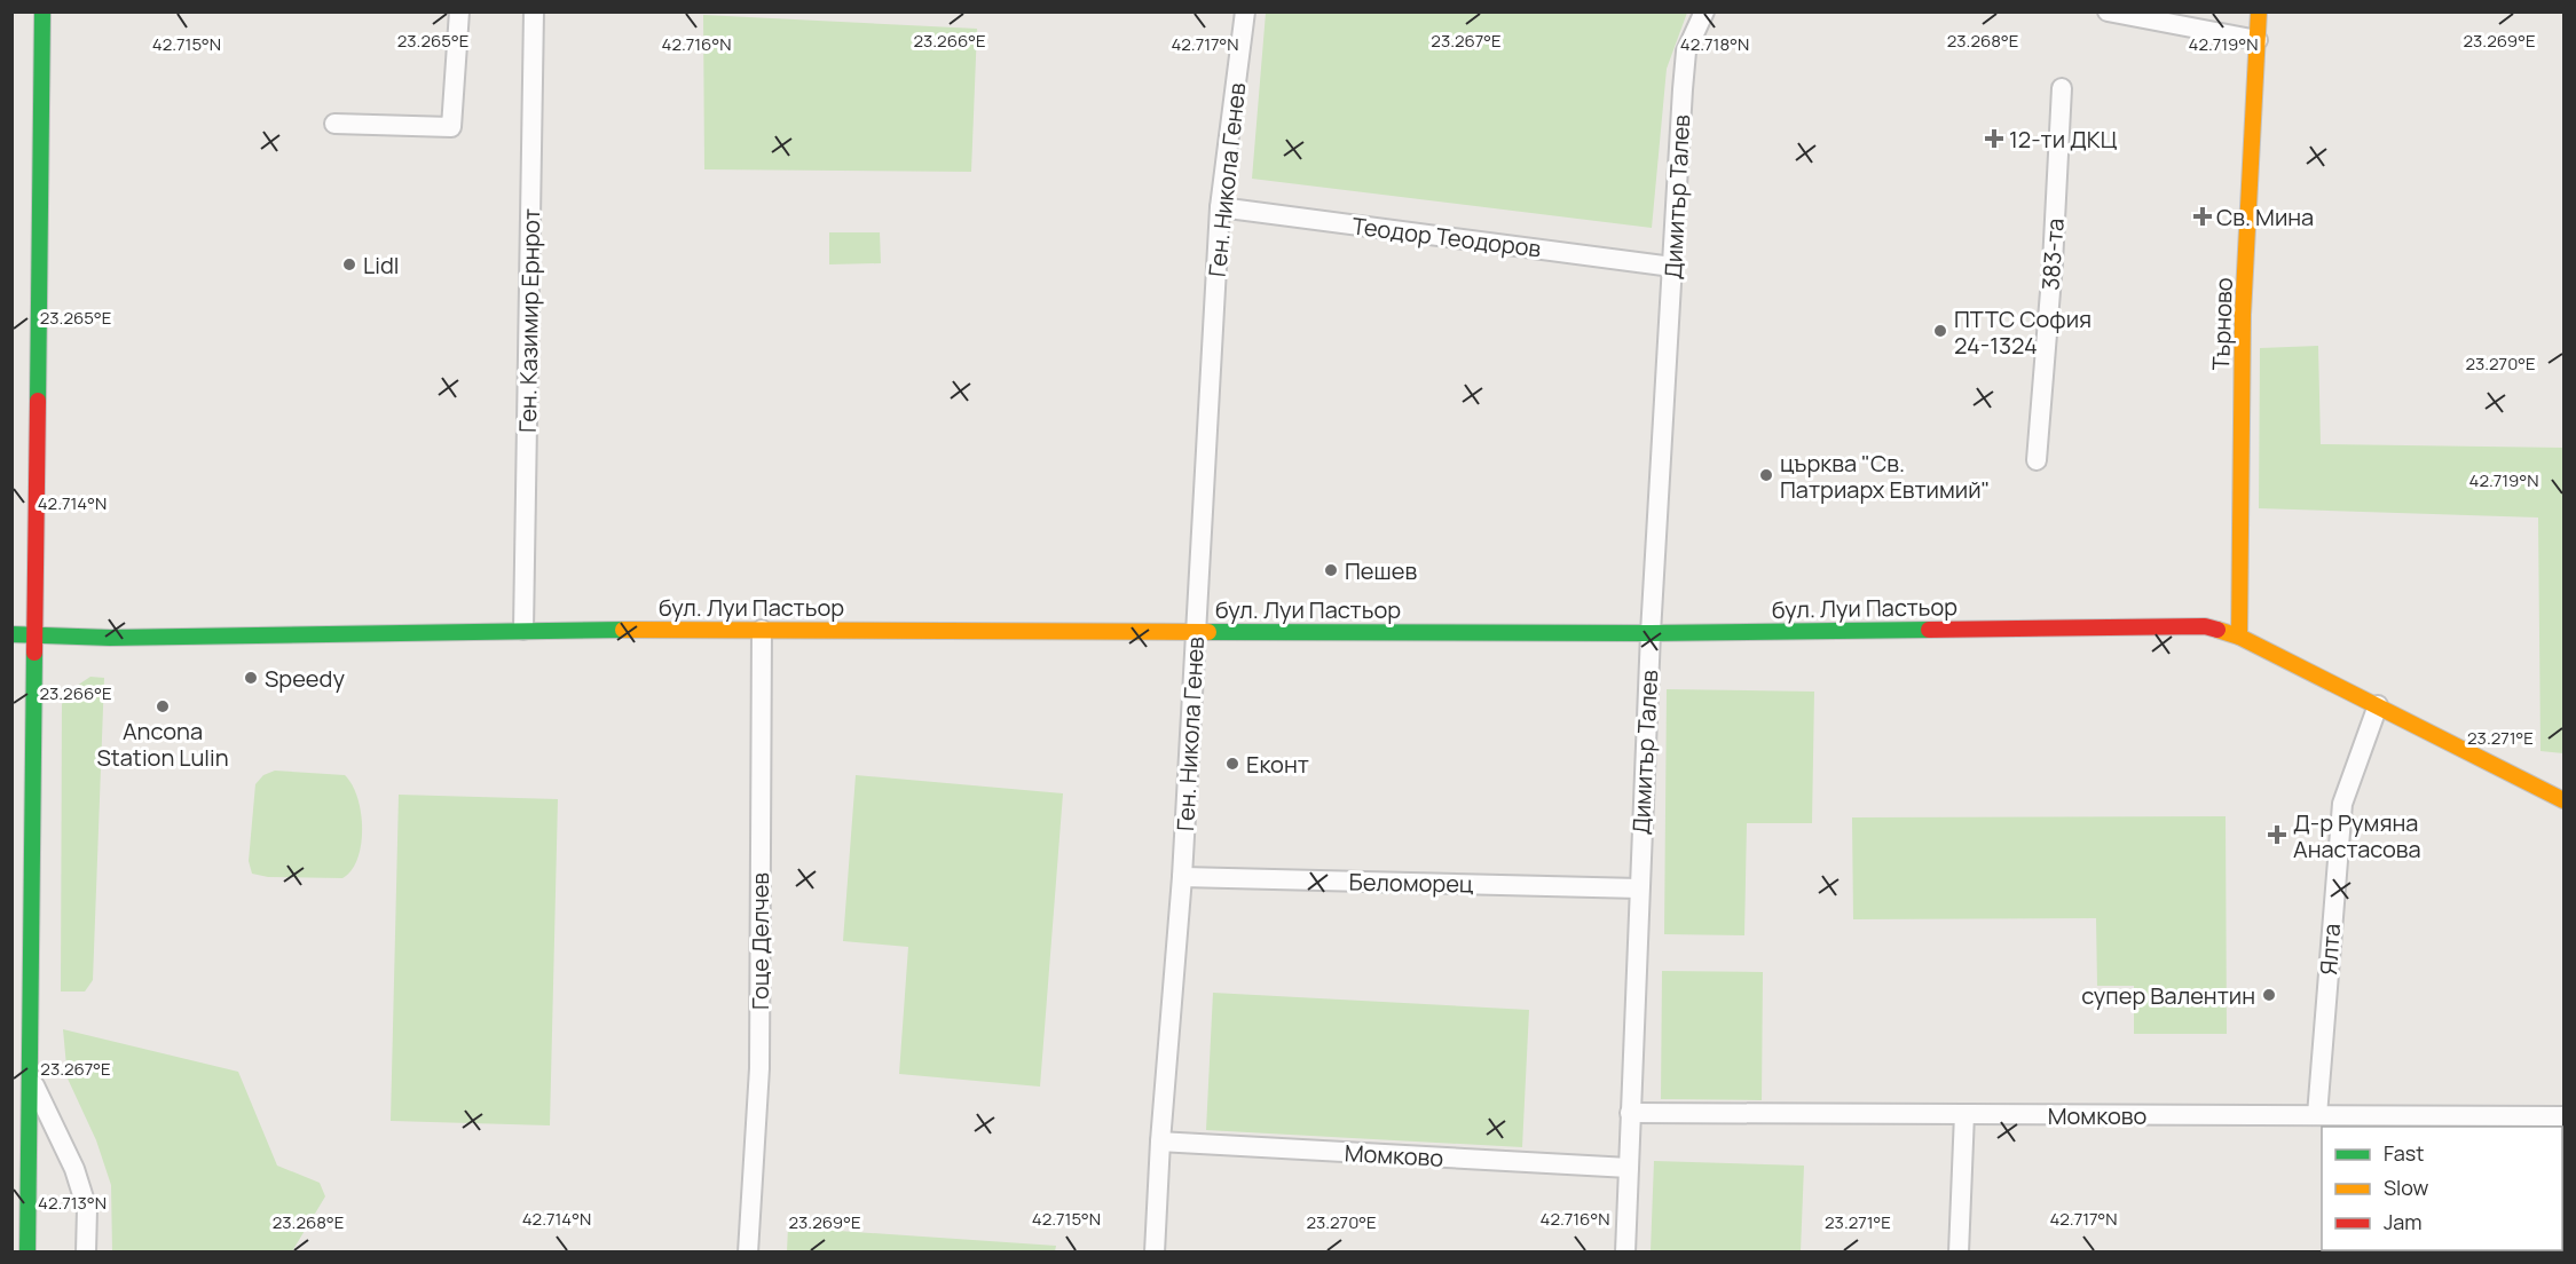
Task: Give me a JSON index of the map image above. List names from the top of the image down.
{
  "streets": {
    "street": [
      "Ген. Никола Генев",
      "Димитър Талев",
      "Теодор Теодоров",
      "383-та",
      "Ген. Казимир Ернрот",
      "Търново",
      "бул. Луи Пастьор",
      "Беломорец",
      "Гоце Делчев",
      "Ялта",
      "Момково"
    ]
  },
  "crossings": [
    ["Ген. Никола Генев", "Теодор Теодоров"],
    ["Ген. Никола Генев", "бул. Луи Пастьор"],
    ["Ген. Никола Генев", "Беломорец"],
    ["Ген. Никола Генев", "Момково"],
    ["Димитър Талев", "Теодор Теодоров"],
    ["Димитър Талев", "бул. Луи Пастьор"],
    ["Димитър Талев", "Беломорец"],
    ["Димитър Талев", "Момково"],
    ["Ген. Казимир Ернрот", "бул. Луи Пастьор"],
    ["Търново", "бул. Луи Пастьор"],
    ["бул. Луи Пастьор", "Гоце Делчев"],
    ["бул. Луи Пастьор", "Ялта"],
    ["Ялта", "Момково"]
  ],
  "places": {
    "health": ["12-ти ДКЦ", "Св. Мина", "Д-р Румяна Анастасова"],
    "other": [
      "Lidl",
      "ПТТС София 24-1324",
      "църква \"Св. Патриарх Евтимий\"",
      "Пешев",
      "Speedy",
      "Ancona Station Lulin",
      "Еконт",
      "супер Валентин"
    ]
  },
  "legend": ["Fast", "Slow", "Jam"],
  "coordinates": [
    "23.266°E",
    "23.269°E",
    "23.265°E",
    "23.267°E",
    "23.268°E",
    "42.715°N",
    "42.716°N",
    "42.717°N",
    "42.718°N",
    "42.719°N",
    "23.270°E",
    "42.714°N",
    "23.271°E",
    "42.713°N"
  ]
}
